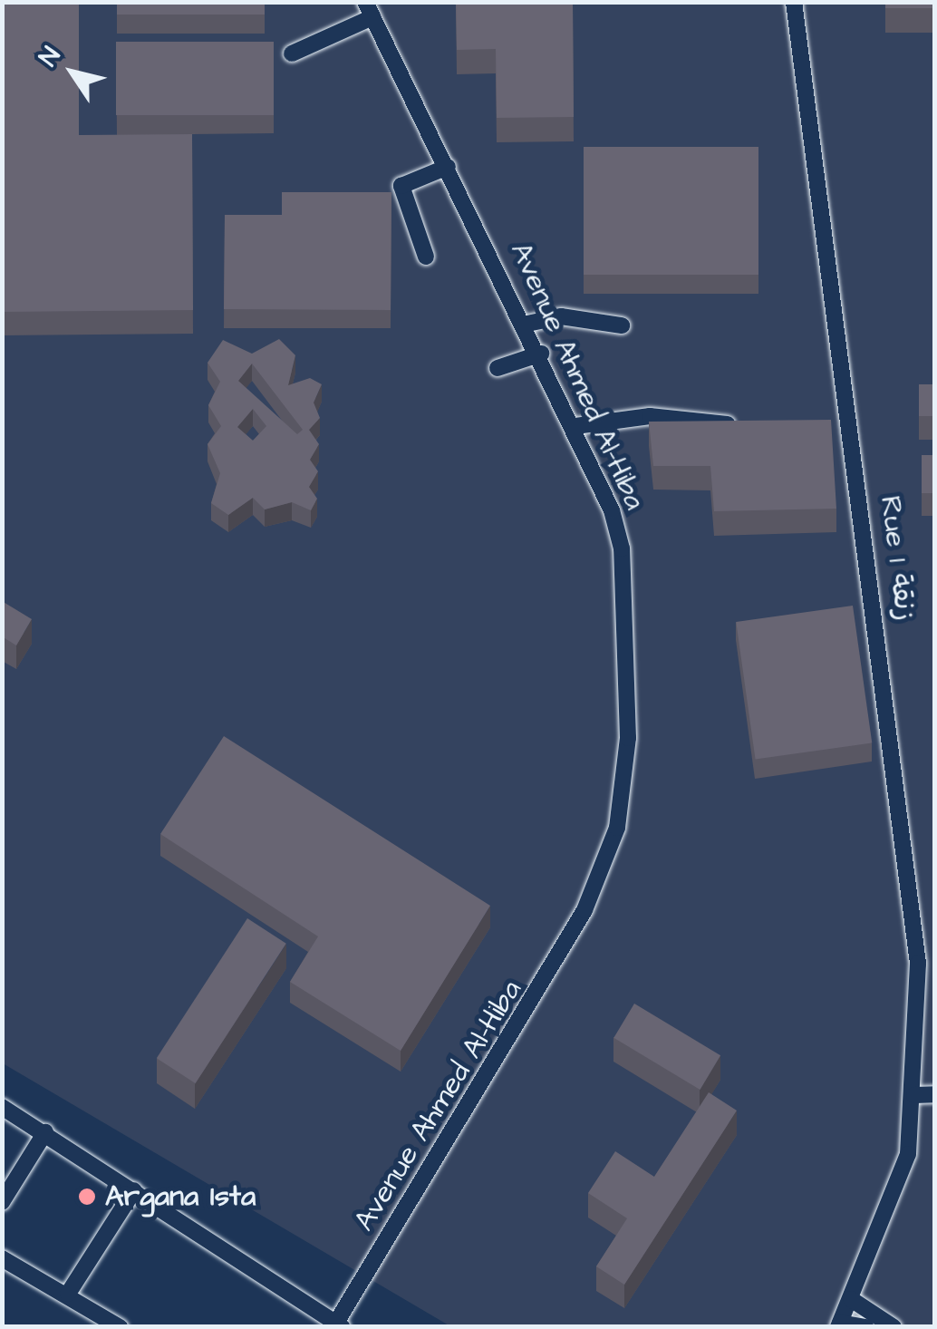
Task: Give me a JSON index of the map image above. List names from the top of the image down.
{
  "streets": {
    "street": ["Avenue Ahmed Al-Hiba", "Rue 1 زنقة"]
  },
  "places": ["Argana Ista"],
  "north": "top left"
}
